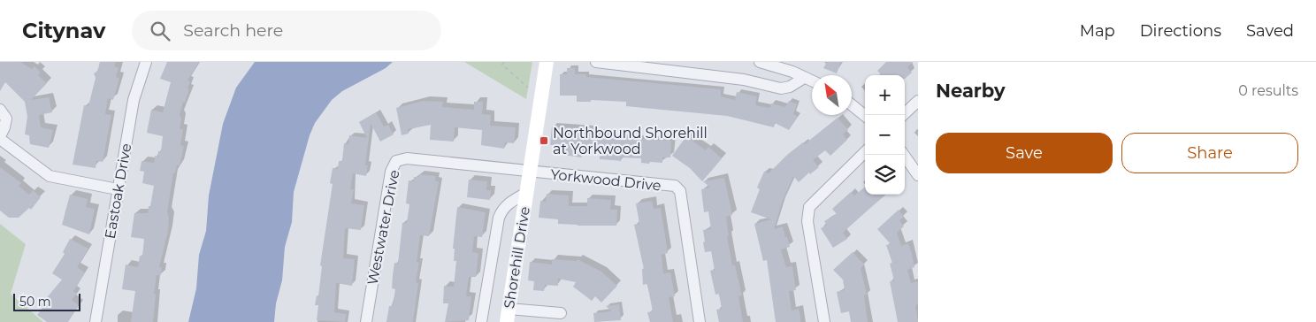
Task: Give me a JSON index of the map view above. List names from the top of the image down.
{
  "streets": {
    "street": [
      "Yorkwood Drive",
      "Eastoak Drive",
      "Westwater Drive",
      "Shorehill Drive"
    ]
  },
  "crossings": [
    ["Yorkwood Drive", "Westwater Drive"],
    ["Yorkwood Drive", "Shorehill Drive"],
    ["Westwater Drive", "Shorehill Drive"]
  ],
  "places": {
    "transit": ["Northbound Shorehill at Yorkwood"]
  },
  "scale_bar": "50 m",
  "north": "top left",
  "page": {
    "header": "Citynav",
    "search": "Search here",
    "nav": ["Map", "Directions", "Saved"],
    "heading": ["Nearby", "0 results"],
    "map_buttons": ["+", "−"],
    "buttons": ["Save", "Share"],
    "scale": "50 m"
  }
}
